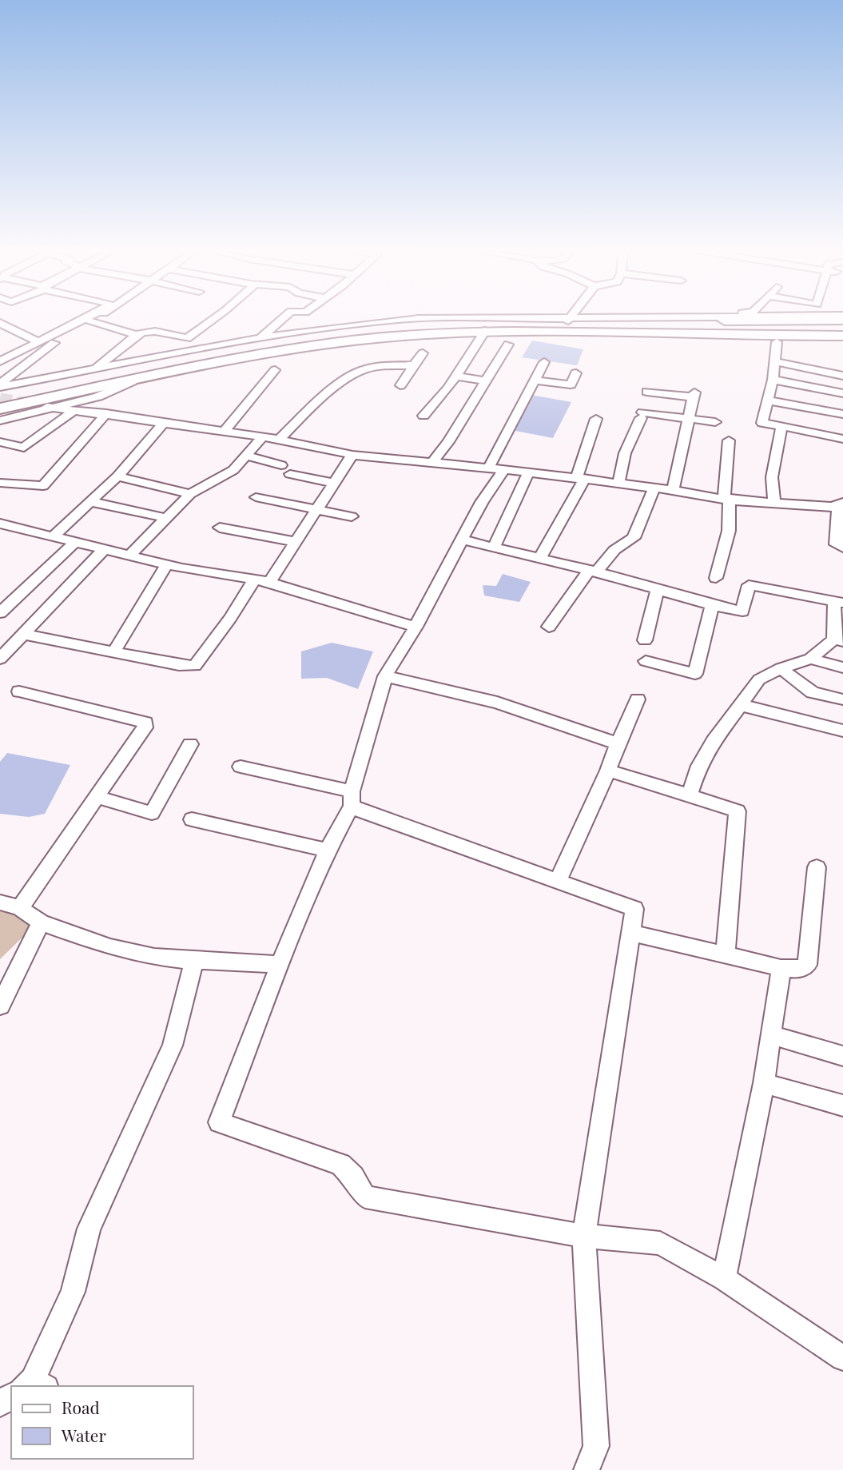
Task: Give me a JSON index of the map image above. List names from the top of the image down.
{
  "legend": ["Road", "Water"]
}
